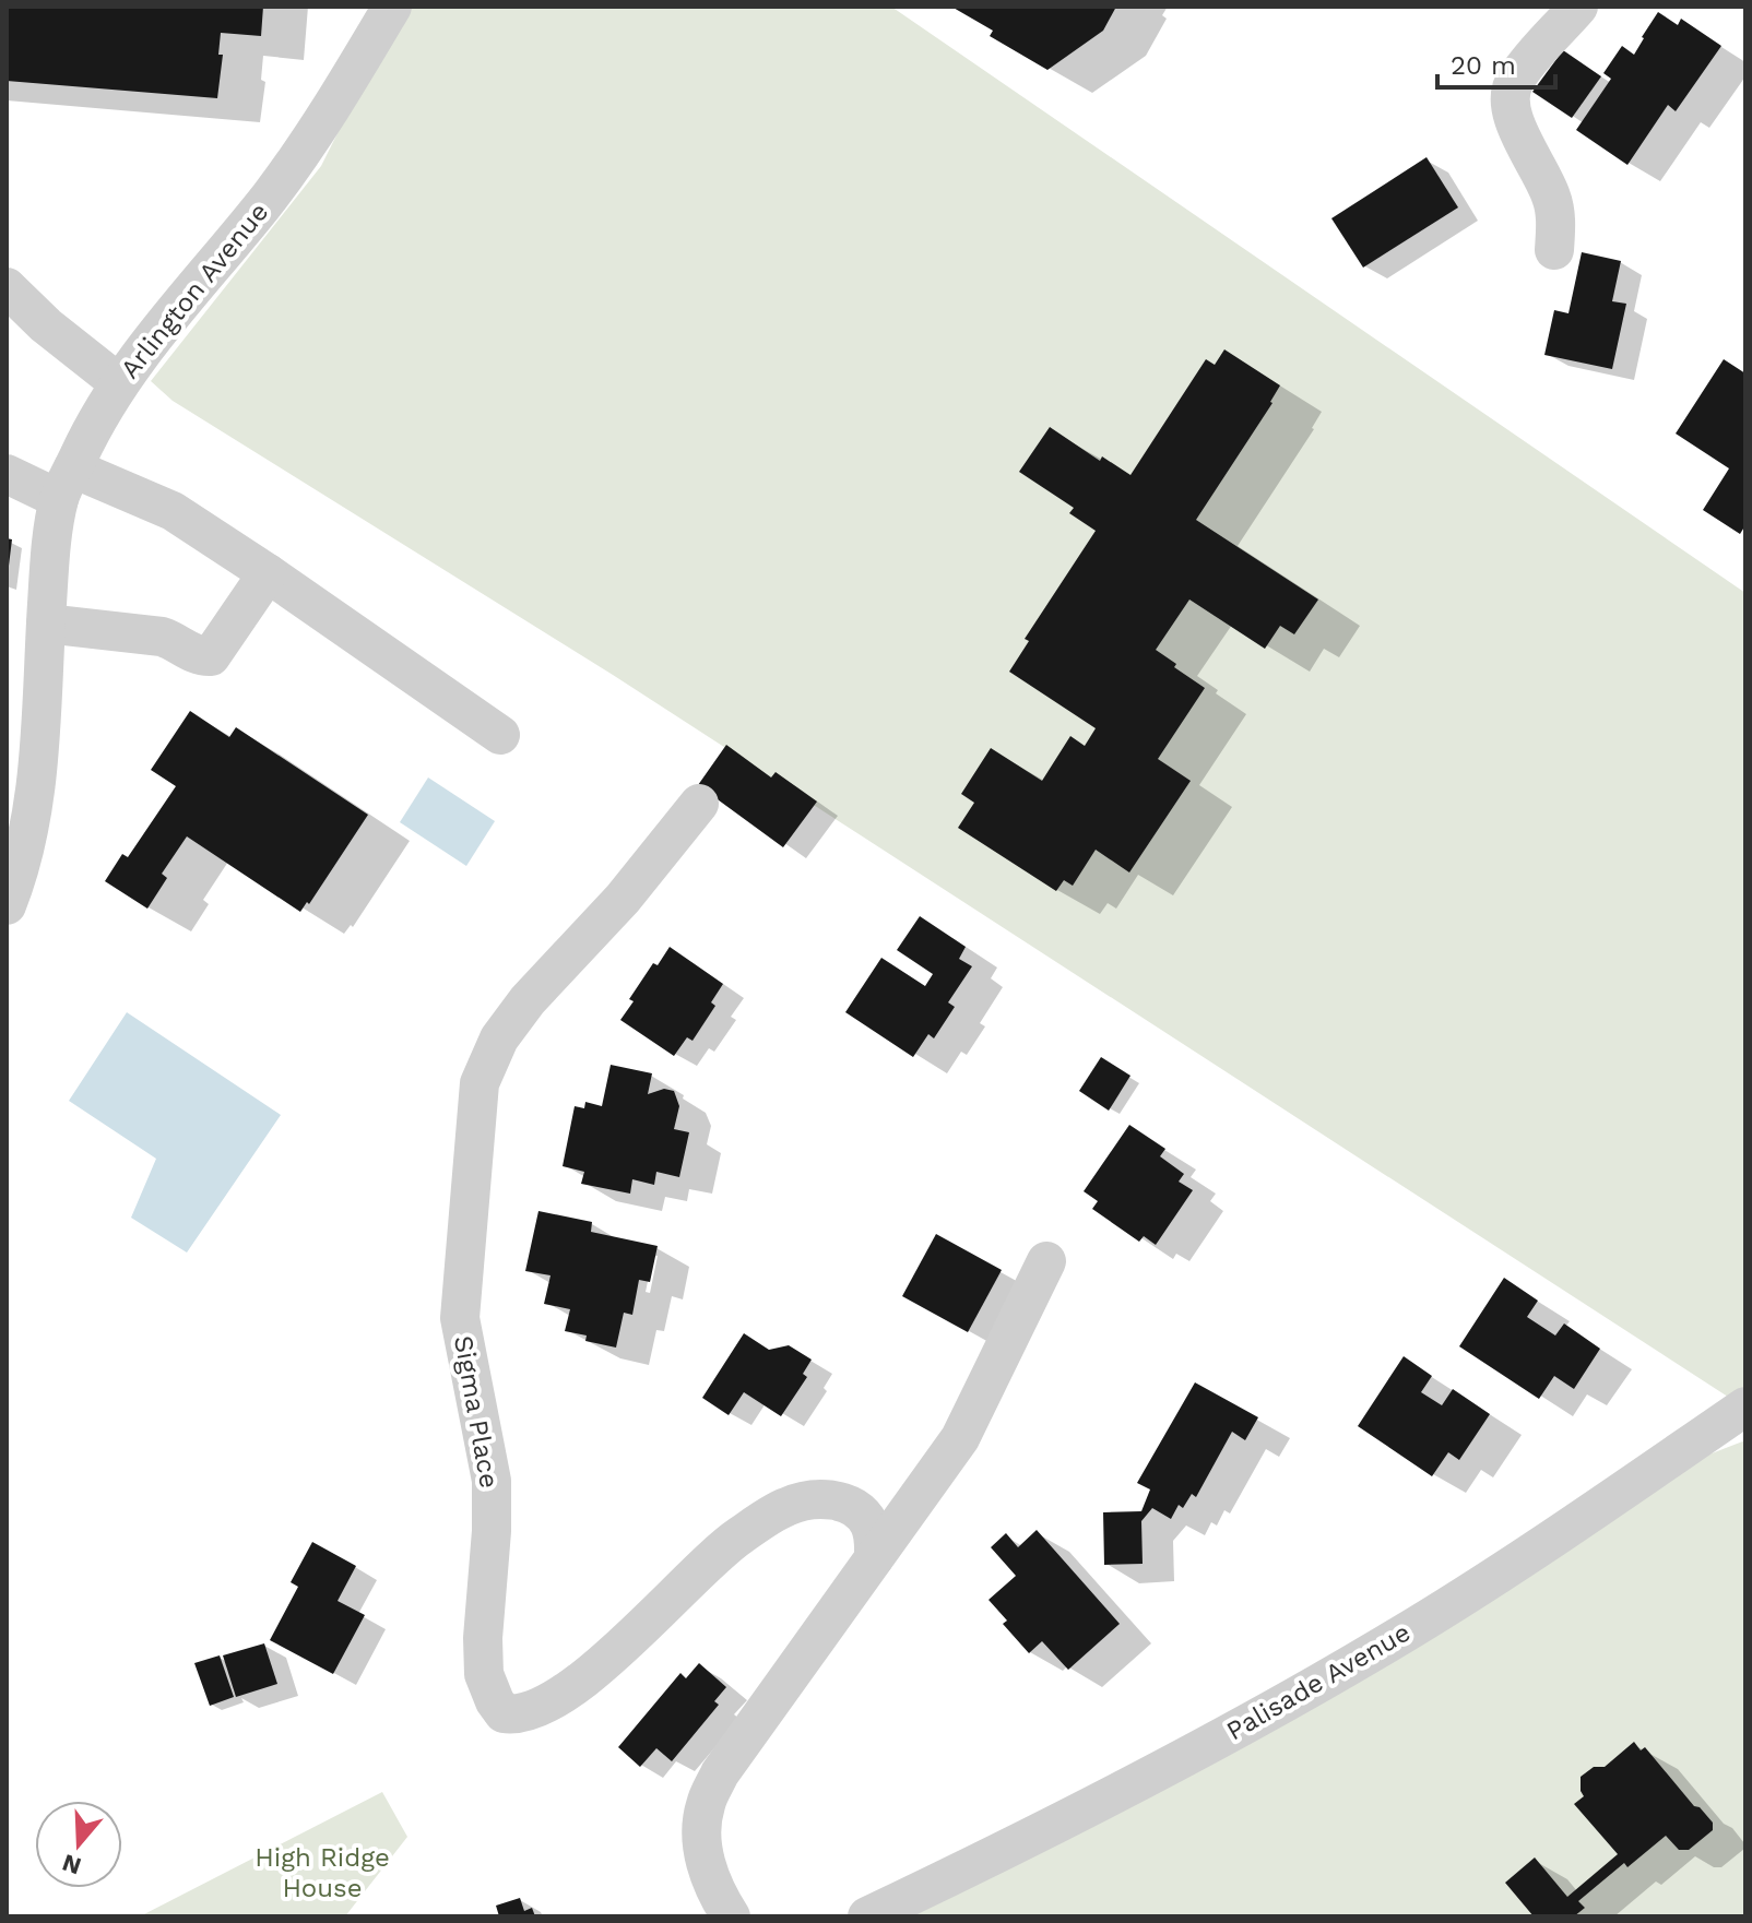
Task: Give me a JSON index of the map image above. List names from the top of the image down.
{
  "streets": {
    "street": ["Arlington Avenue", "Sigma Place", "Palisade Avenue"]
  },
  "parks": ["High Ridge House"],
  "scale_bar": "20 m",
  "north": "bottom"
}
